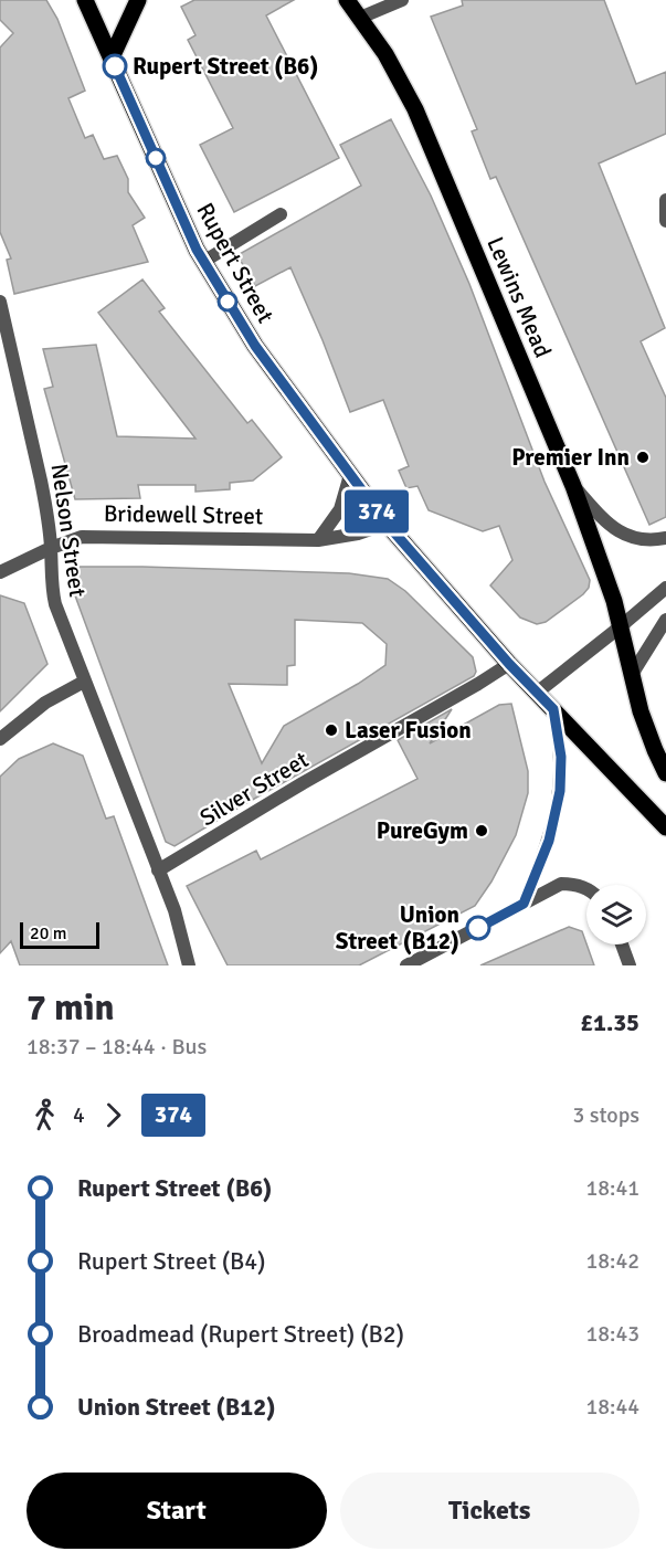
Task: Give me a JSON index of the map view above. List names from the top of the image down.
{
  "streets": {
    "main road": ["Rupert Street", "Lewins Mead"],
    "street": ["Bridewell Street", "Nelson Street", "Silver Street"]
  },
  "crossings": [
    ["Rupert Street", "Bridewell Street"],
    ["Bridewell Street", "Nelson Street"],
    ["Nelson Street", "Silver Street"]
  ],
  "places": [
    "Rupert Street (B6)",
    "Premier Inn",
    "Laser Fusion",
    "PureGym",
    "Union Street (B12)"
  ],
  "lines": ["bus line 374"],
  "scale_bar": "20 m",
  "page": {
    "on_map": "374",
    "scale": "20 m",
    "heading": ["7 min", "18:37 – 18:44 · Bus", "£1.35"],
    "legs": ["4", "374", "3 stops"],
    "list": [
      {
        "name": "Rupert Street (B6)",
        "value": "18:41"
      },
      {
        "name": "Rupert Street (B4)",
        "value": "18:42"
      },
      {
        "name": "Broadmead (Rupert Street) (B2)",
        "value": "18:43"
      },
      {
        "name": "Union Street (B12)",
        "value": "18:44"
      }
    ],
    "buttons": ["Start", "Tickets"]
  }
}
